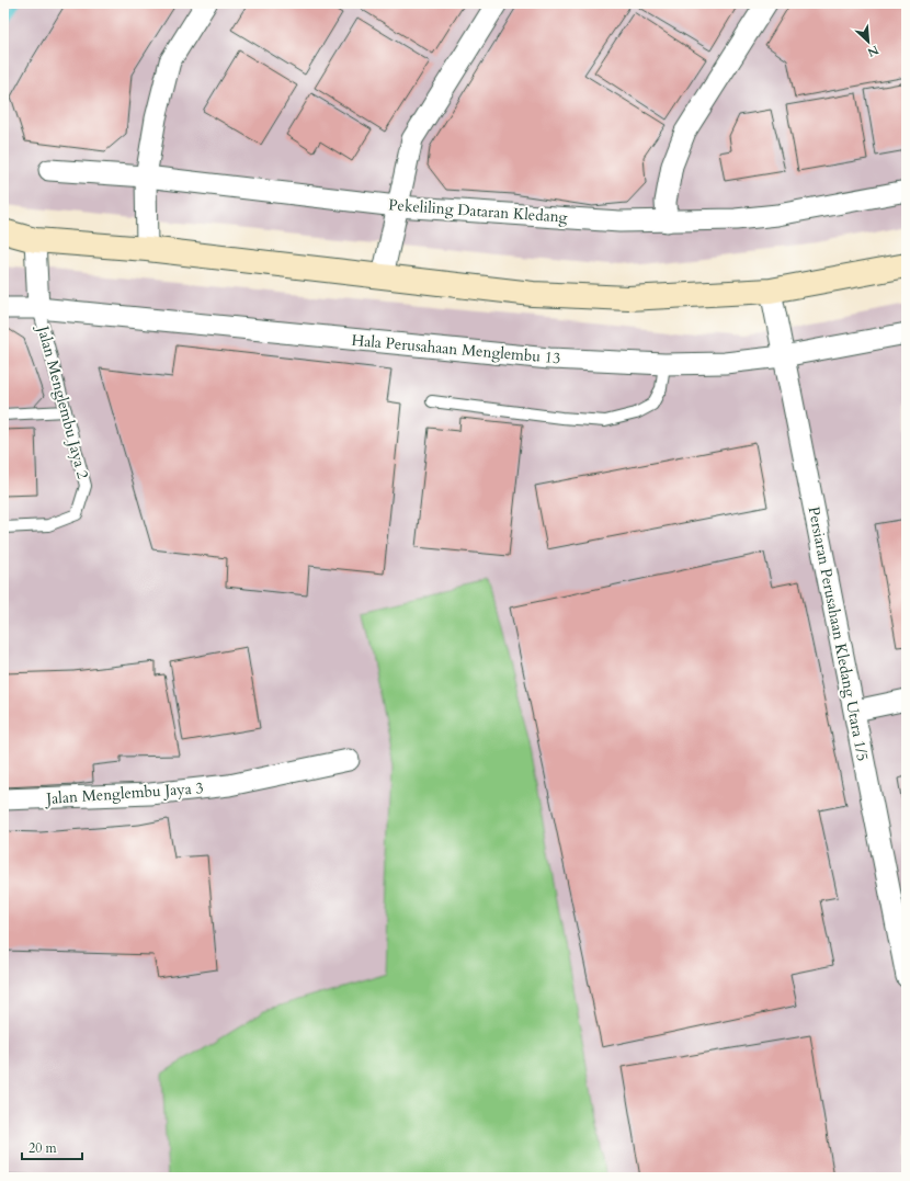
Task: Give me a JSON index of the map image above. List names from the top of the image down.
{
  "streets": {
    "street": [
      "Pekeliling Dataran Kledang",
      "Hala Perusahaan Menglembu 13",
      "Jalan Menglembu Jaya 2",
      "Persiaran Perusahaan Kledang Utara 1/5",
      "Jalan Menglembu Jaya 3"
    ]
  },
  "crossings": [
    ["Hala Perusahaan Menglembu 13", "Jalan Menglembu Jaya 2"],
    ["Hala Perusahaan Menglembu 13", "Persiaran Perusahaan Kledang Utara 1/5"]
  ],
  "scale_bar": "20 m",
  "north": "bottom right"
}
